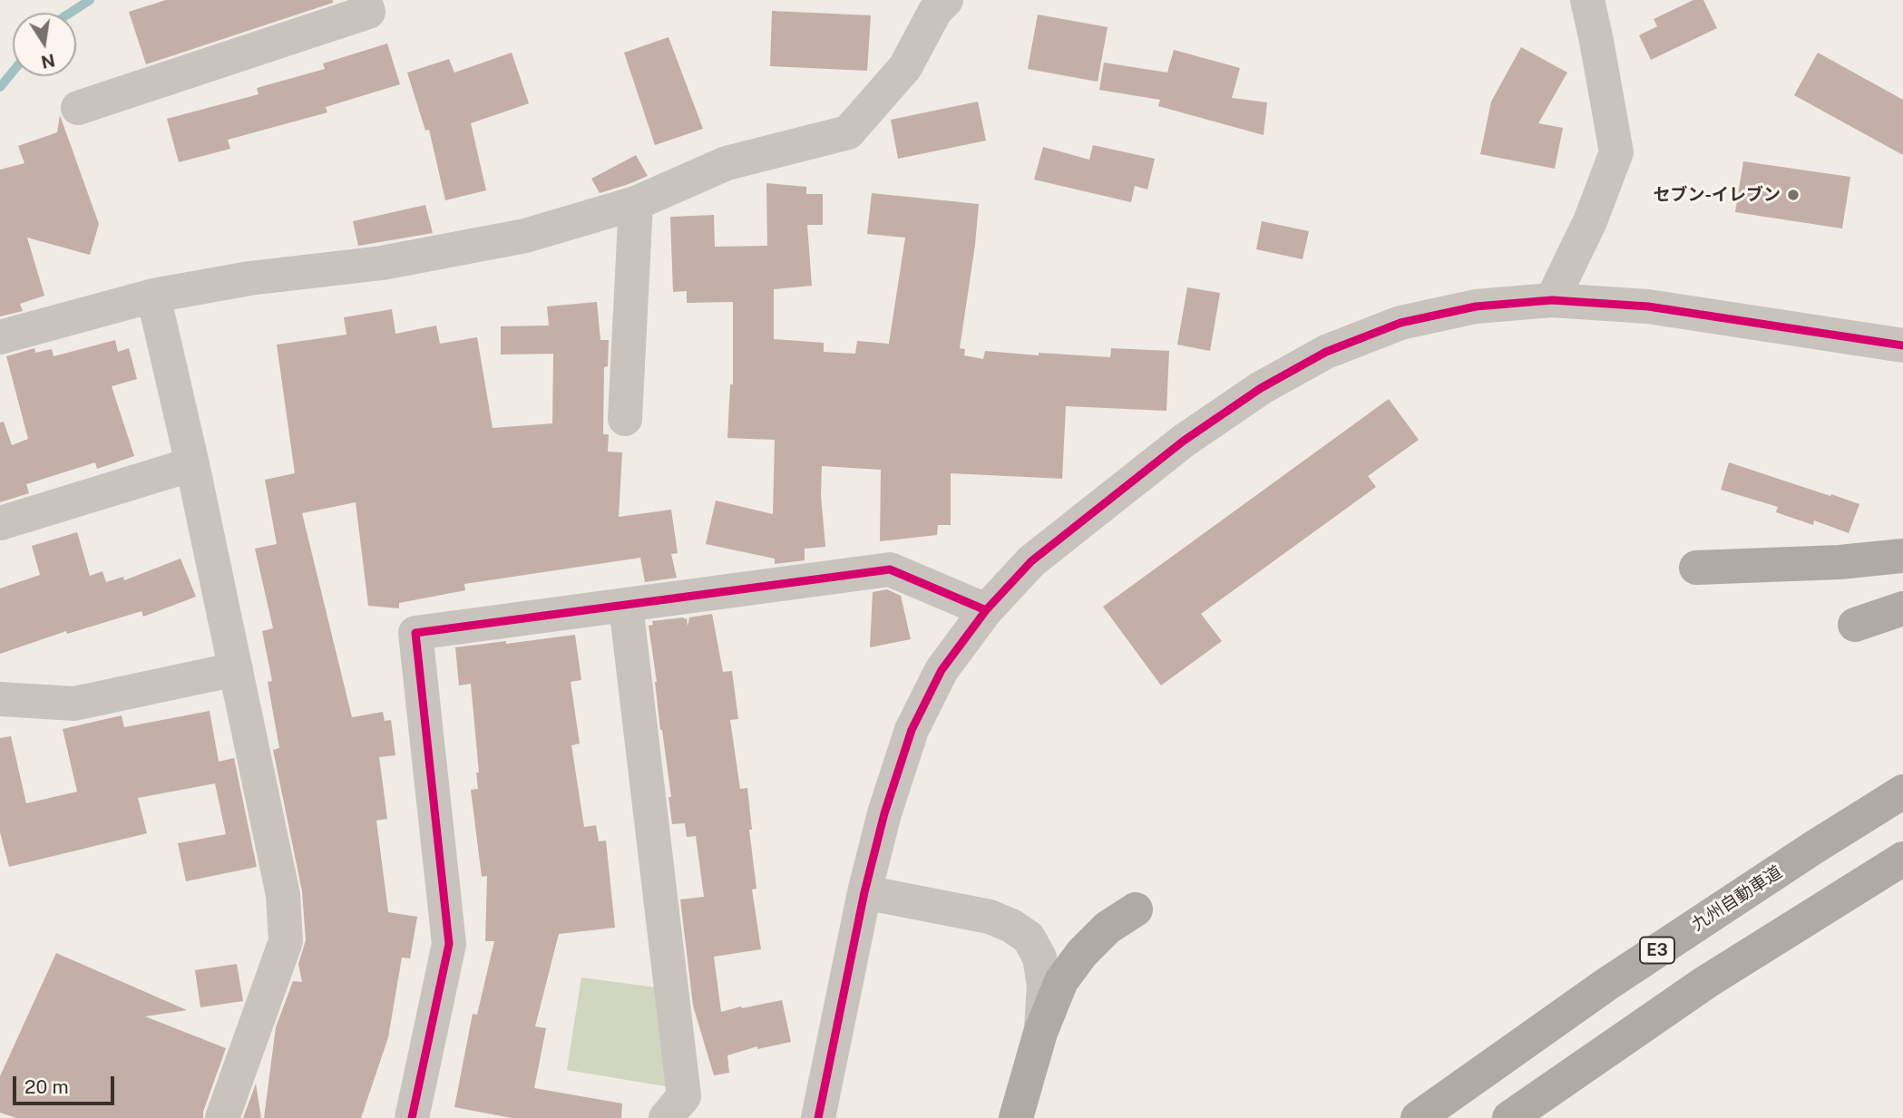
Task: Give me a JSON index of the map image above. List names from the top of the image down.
{
  "streets": {
    "highway": ["九州自動車道", "E3"]
  },
  "places": ["セブン-イレブン"],
  "scale_bar": "20 m",
  "north": "bottom"
}
